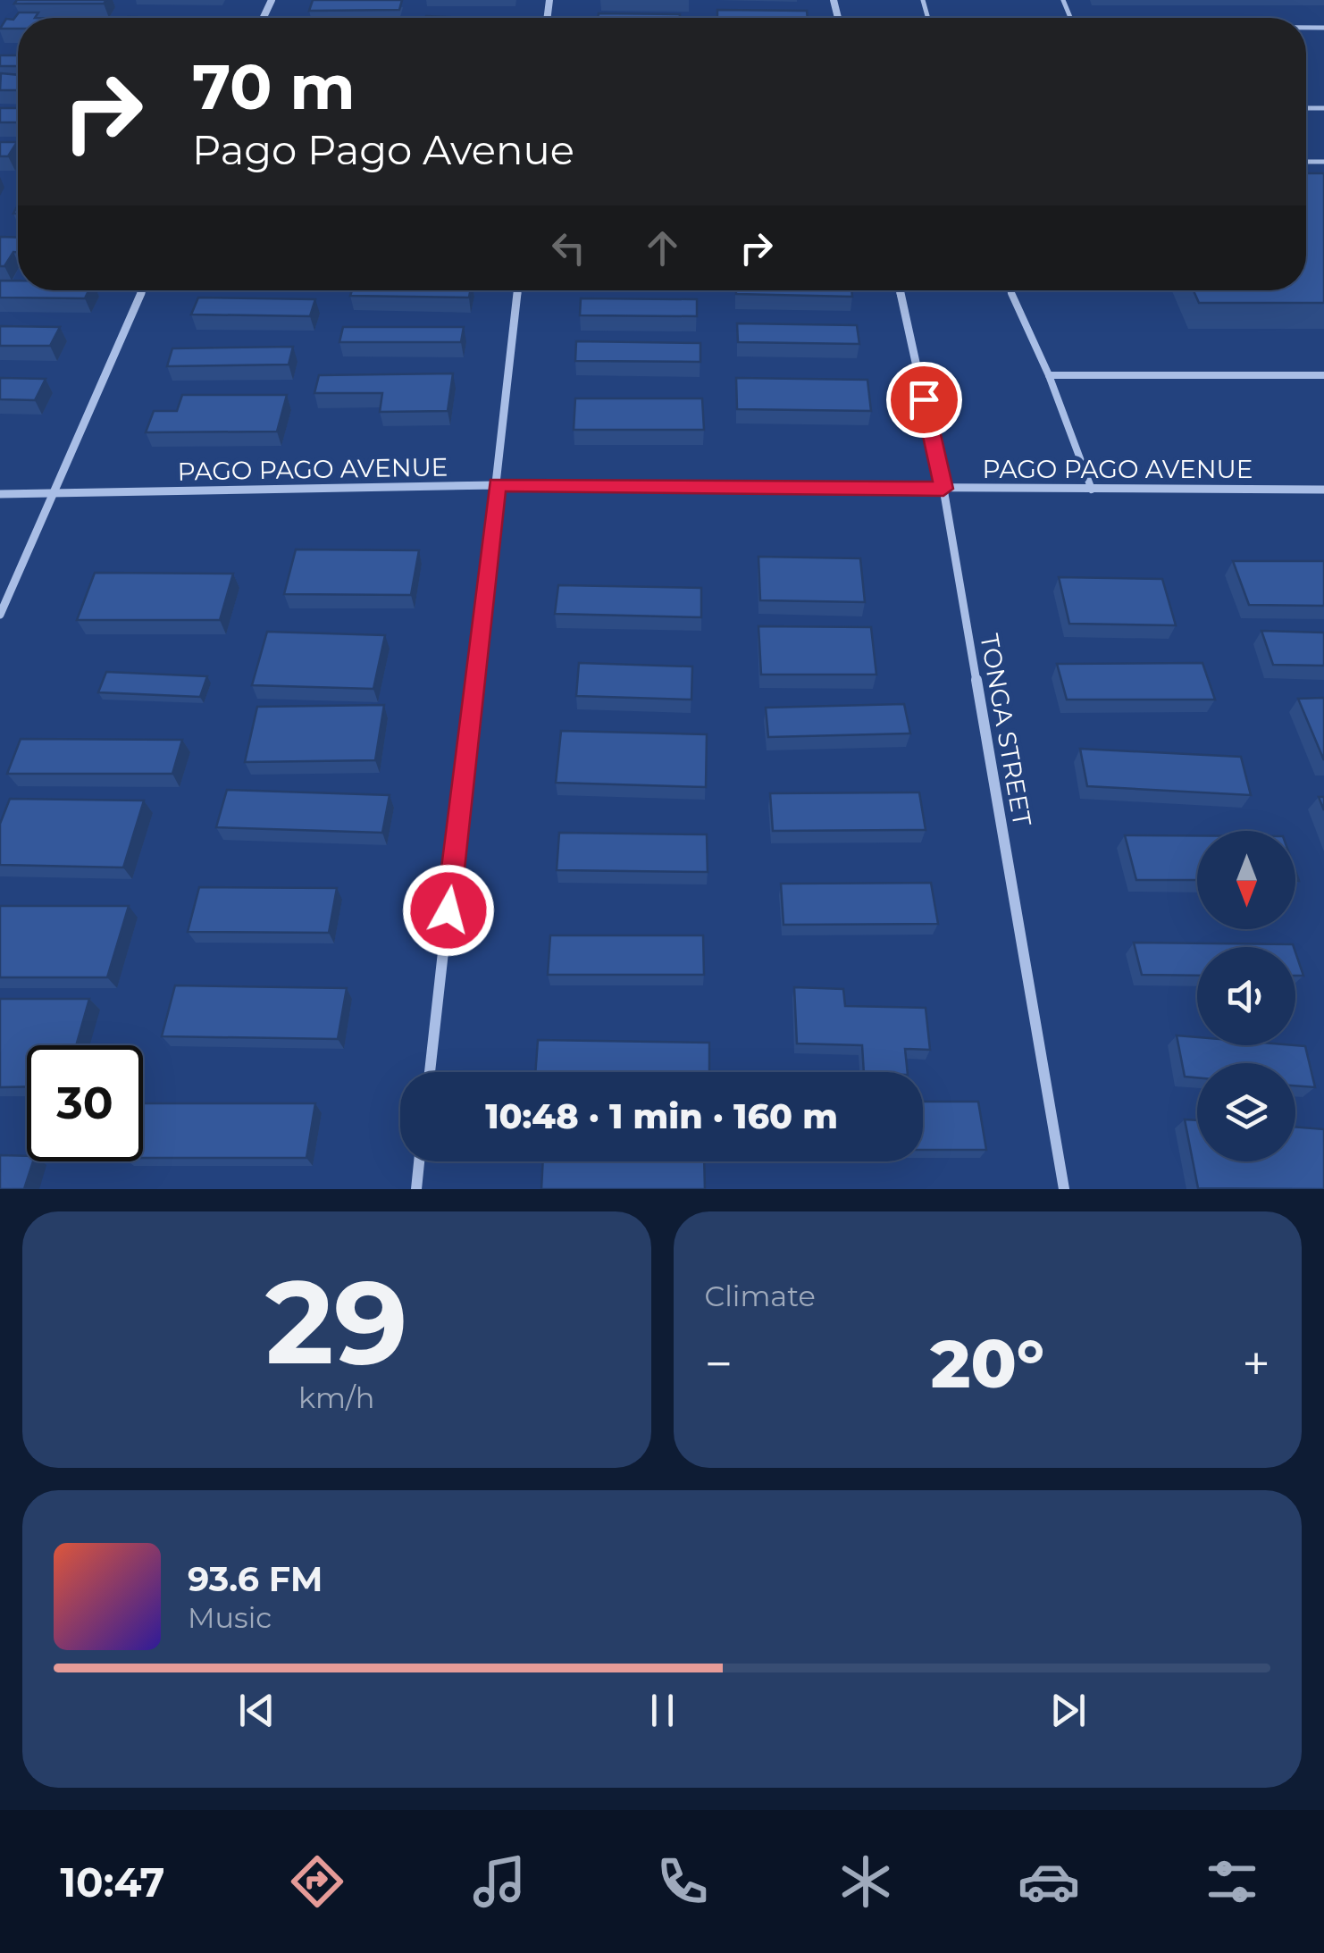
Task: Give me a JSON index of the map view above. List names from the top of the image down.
{
  "streets": {
    "street": ["PAGO PAGO AVENUE", "TONGA STREET"]
  },
  "crossings": [
    ["PAGO PAGO AVENUE", "TONGA STREET"]
  ],
  "north": "bottom",
  "page": {
    "turn": ["70 m", "Pago Pago Avenue"],
    "limit": "30",
    "trip": "10:48 · 1 min · 160 m",
    "tile": [
      ["29", "km/h"],
      "Climate"
    ],
    "heat": ["−", "20°", "+"],
    "song": ["93.6 FM", "Music"],
    "tabs": "10:47"
  }
}
